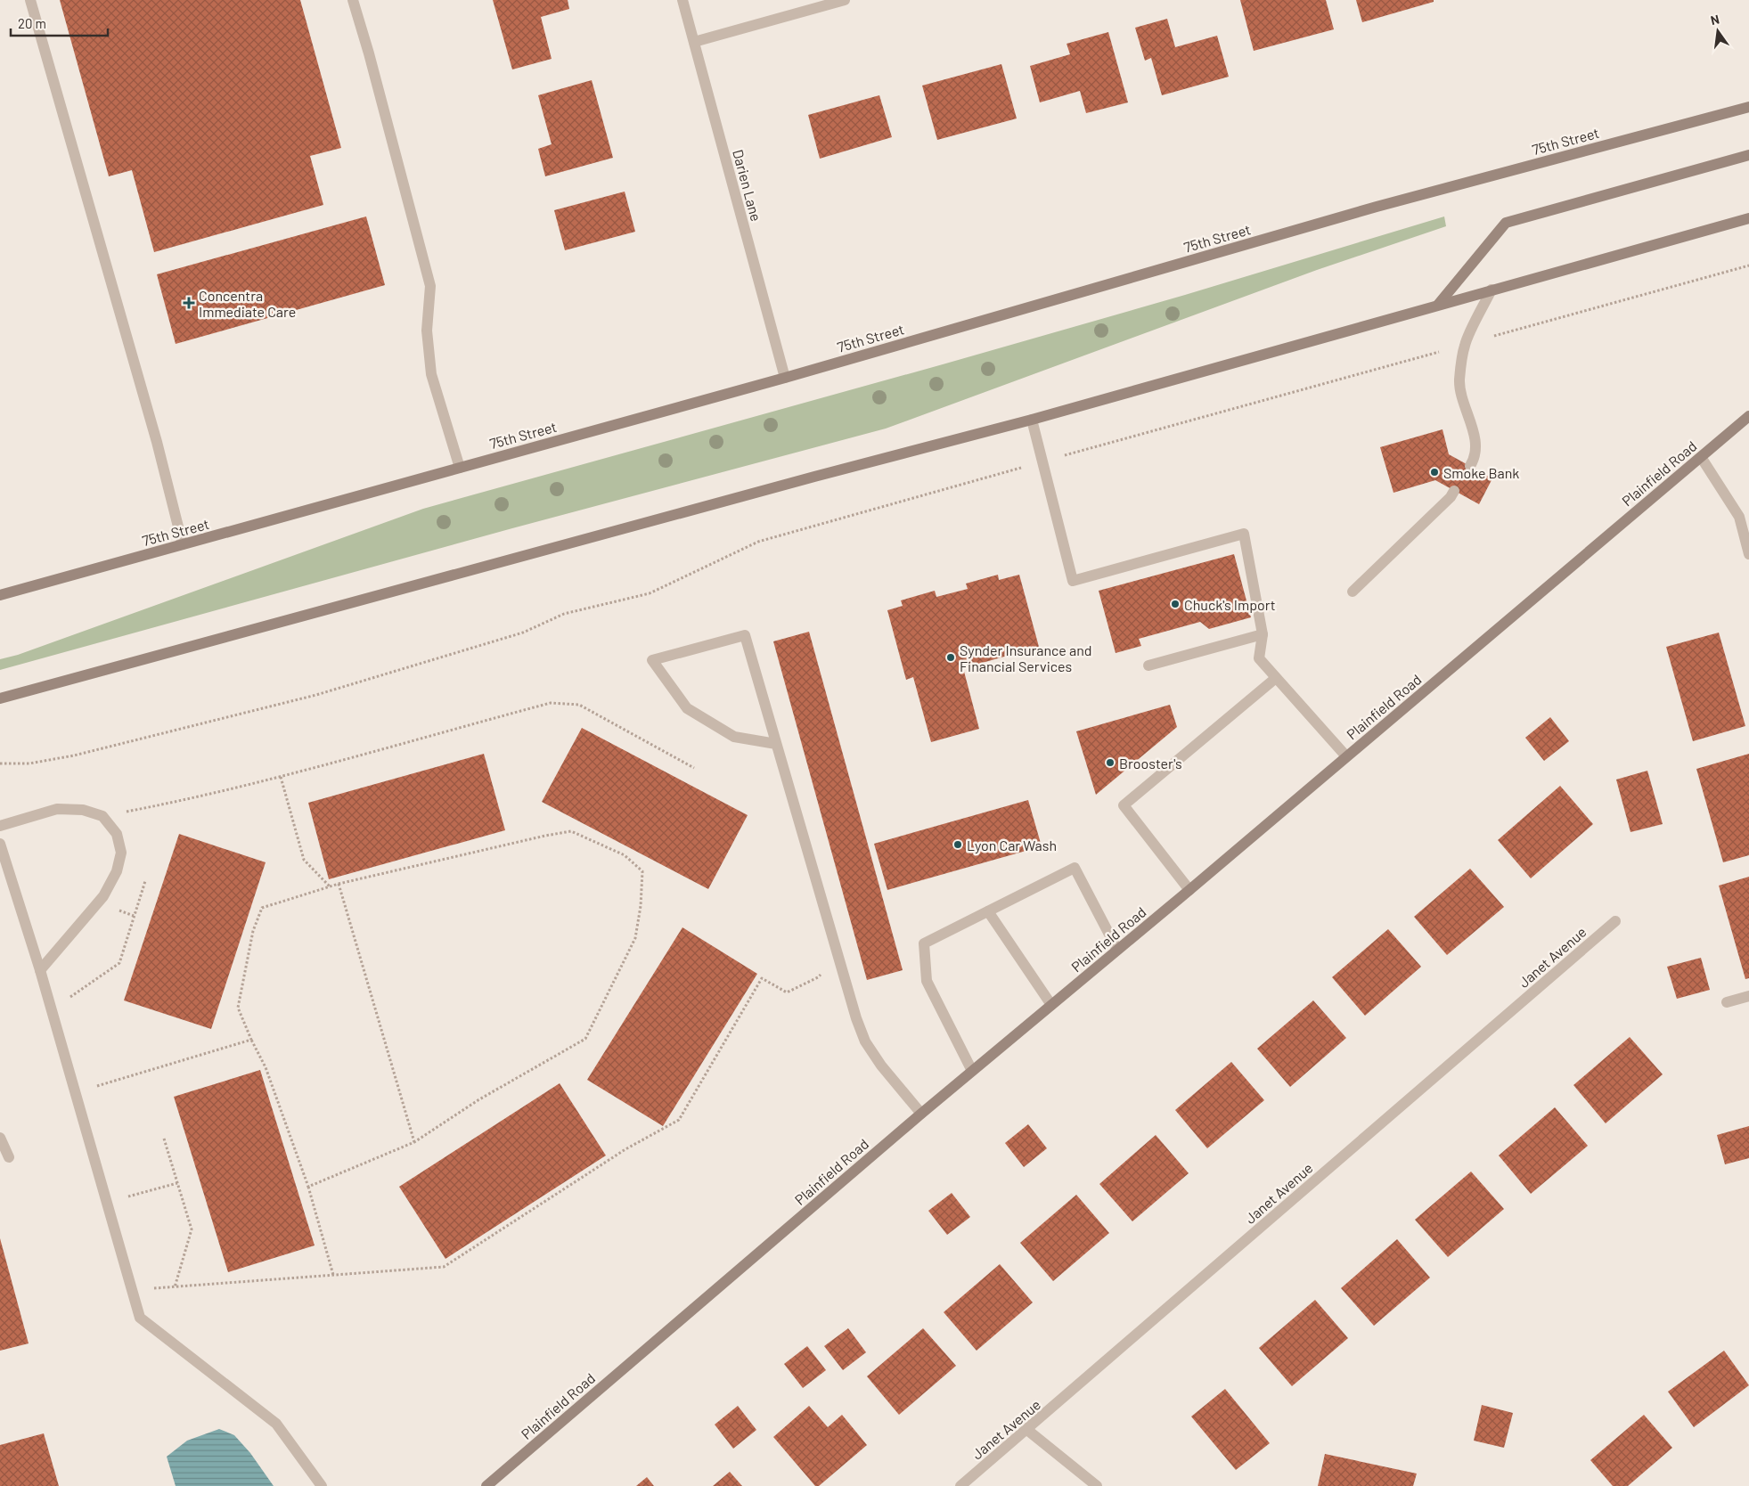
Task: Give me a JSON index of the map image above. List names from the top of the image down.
{
  "streets": {
    "main road": ["75th Street", "Plainfield Road"],
    "street": ["Darien Lane", "Janet Avenue"]
  },
  "crossings": [
    ["75th Street", "Darien Lane"]
  ],
  "places": {
    "health": ["Concentra Immediate Care"],
    "other": [
      "Smoke Bank",
      "Chuck's Import",
      "Synder Insurance and Financial Services",
      "Brooster's",
      "Lyon Car Wash"
    ]
  },
  "scale_bar": "20 m",
  "north": "top"
}
